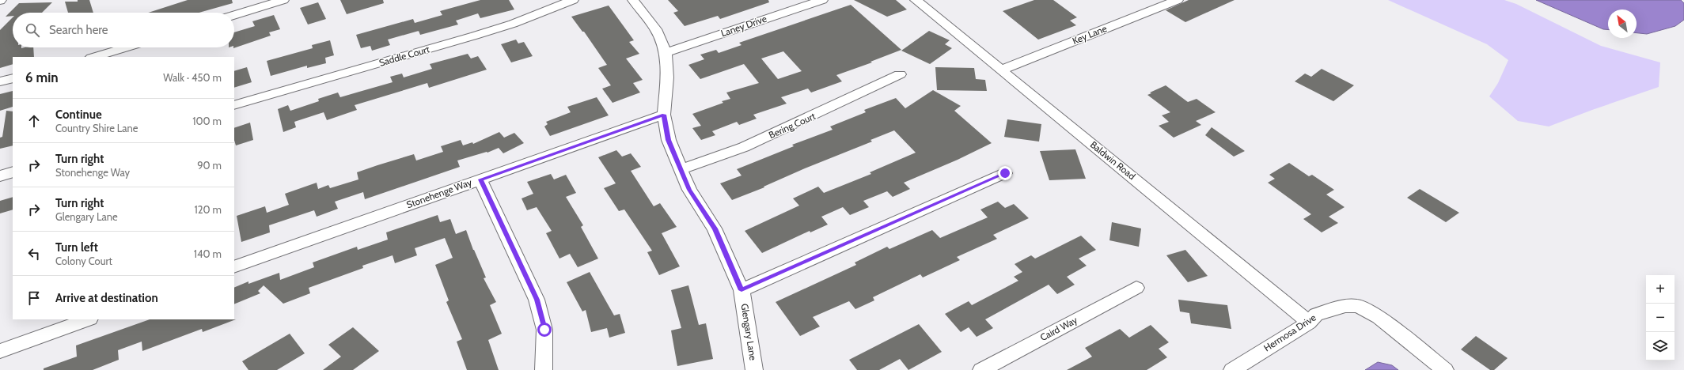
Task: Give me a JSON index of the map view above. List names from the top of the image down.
{
  "streets": {
    "street": [
      "Laney Drive",
      "Key Lane",
      "Saddle Court",
      "Bering Court",
      "Baldwin Road",
      "Stonehenge Way",
      "Caird Way",
      "Glengary Lane",
      "Hermosa Drive"
    ]
  },
  "crossings": [
    ["Laney Drive", "Glengary Lane"],
    ["Key Lane", "Baldwin Road"],
    ["Bering Court", "Glengary Lane"],
    ["Baldwin Road", "Hermosa Drive"],
    ["Stonehenge Way", "Glengary Lane"]
  ],
  "north": "top left",
  "page": {
    "search": "Search here",
    "heading": ["6 min", "Walk · 450 m"],
    "list": [
      ["Continue", "Country Shire Lane", "100 m"],
      ["Turn right", "Stonehenge Way", "90 m"],
      ["Turn right", "Glengary Lane", "120 m"],
      ["Turn left", "Colony Court", "140 m"],
      "Arrive at destination"
    ],
    "map_buttons": ["+", "−"]
  }
}
